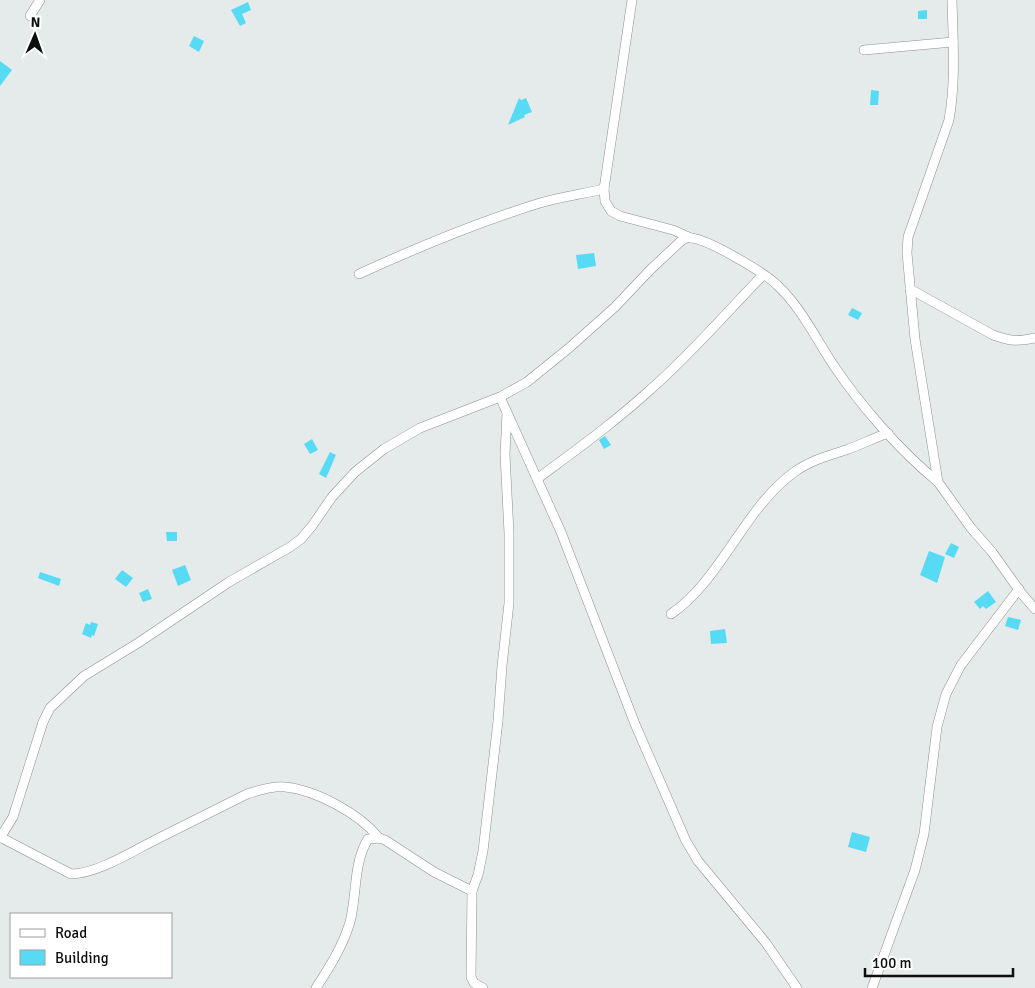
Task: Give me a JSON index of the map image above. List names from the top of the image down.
{
  "legend": ["Road", "Building"],
  "scale_bar": "100 m",
  "north": "top"
}
